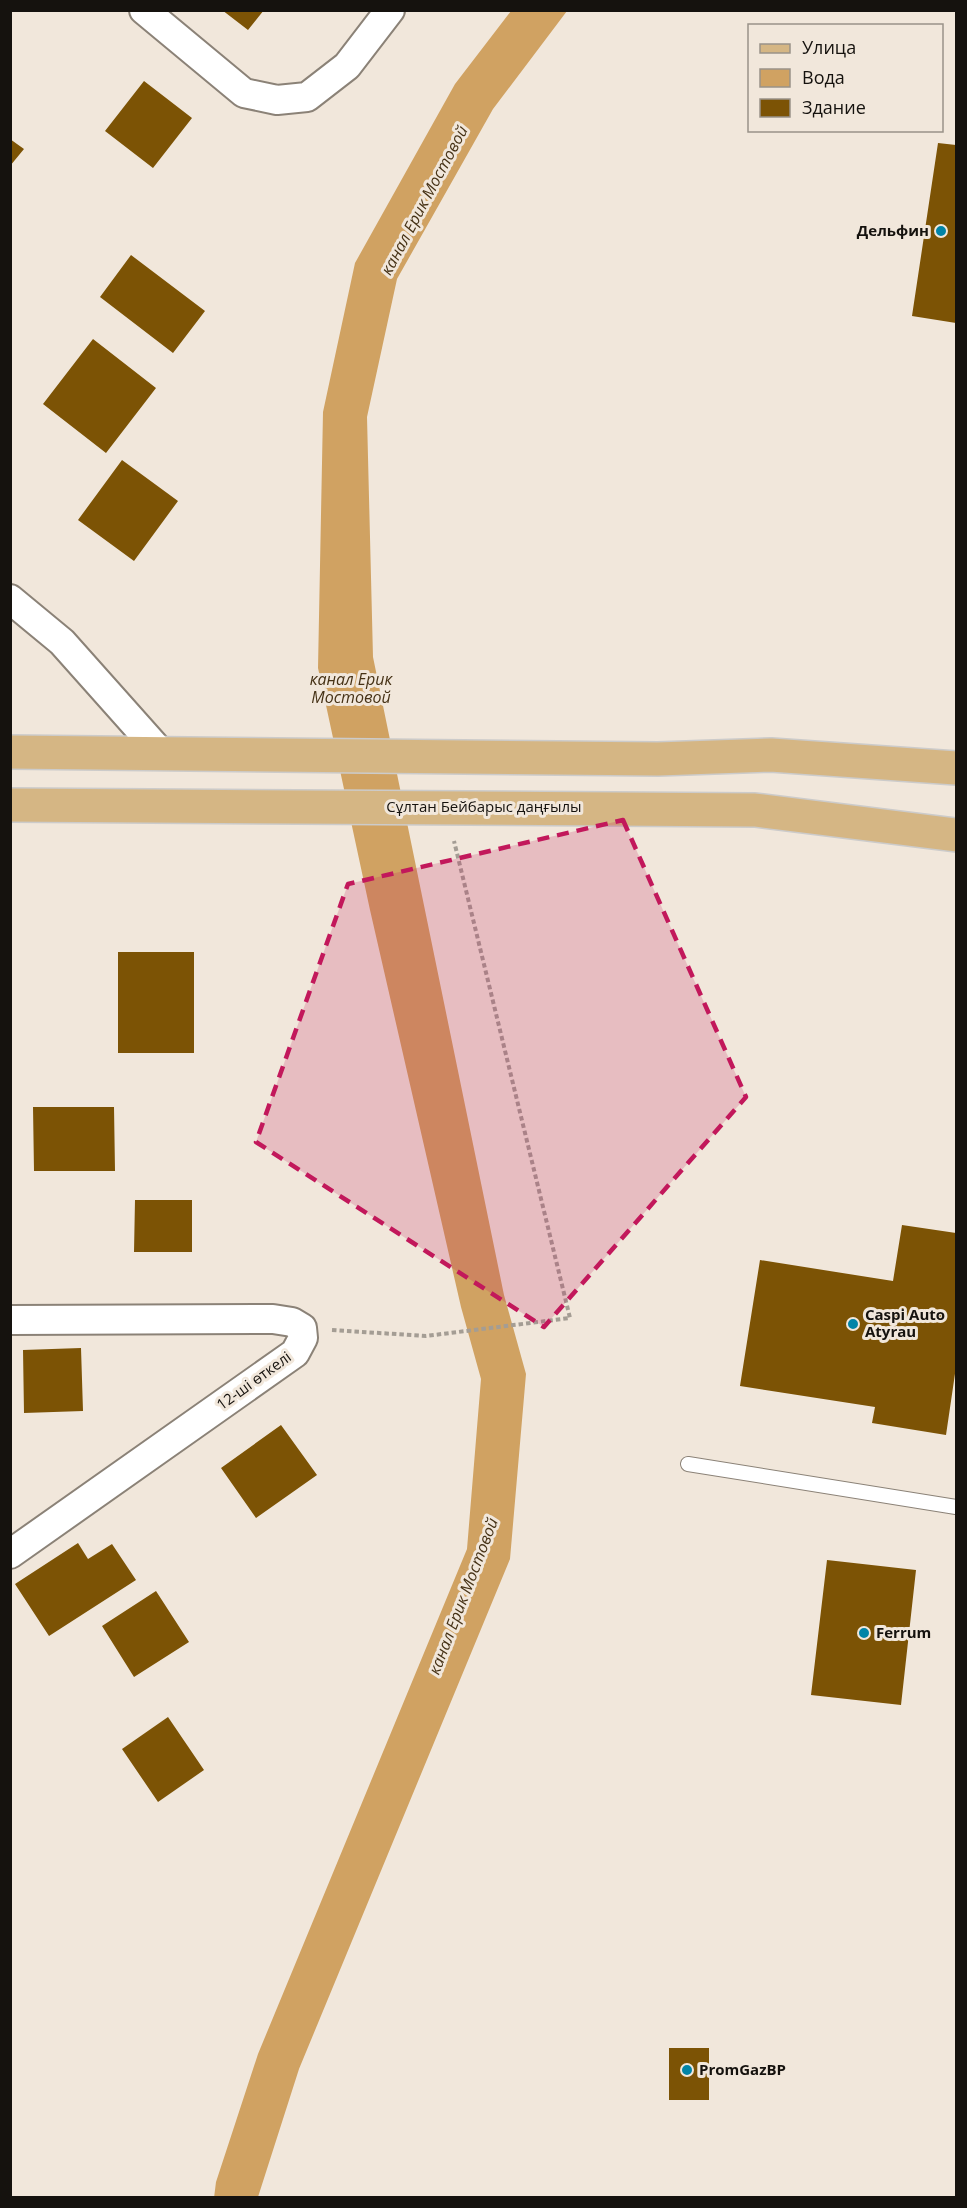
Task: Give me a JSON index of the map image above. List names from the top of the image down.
{
  "streets": {
    "main road": ["Сұлтан Бейбарыс даңғылы"],
    "street": ["12-ші өткелі"]
  },
  "water": ["канал Ерик Мостовой"],
  "places": [
    "Дельфин",
    "Caspi Auto Atyrau",
    "Ferrum",
    "PromGazBP"
  ],
  "legend": ["Улица", "Вода", "Здание"]
}
